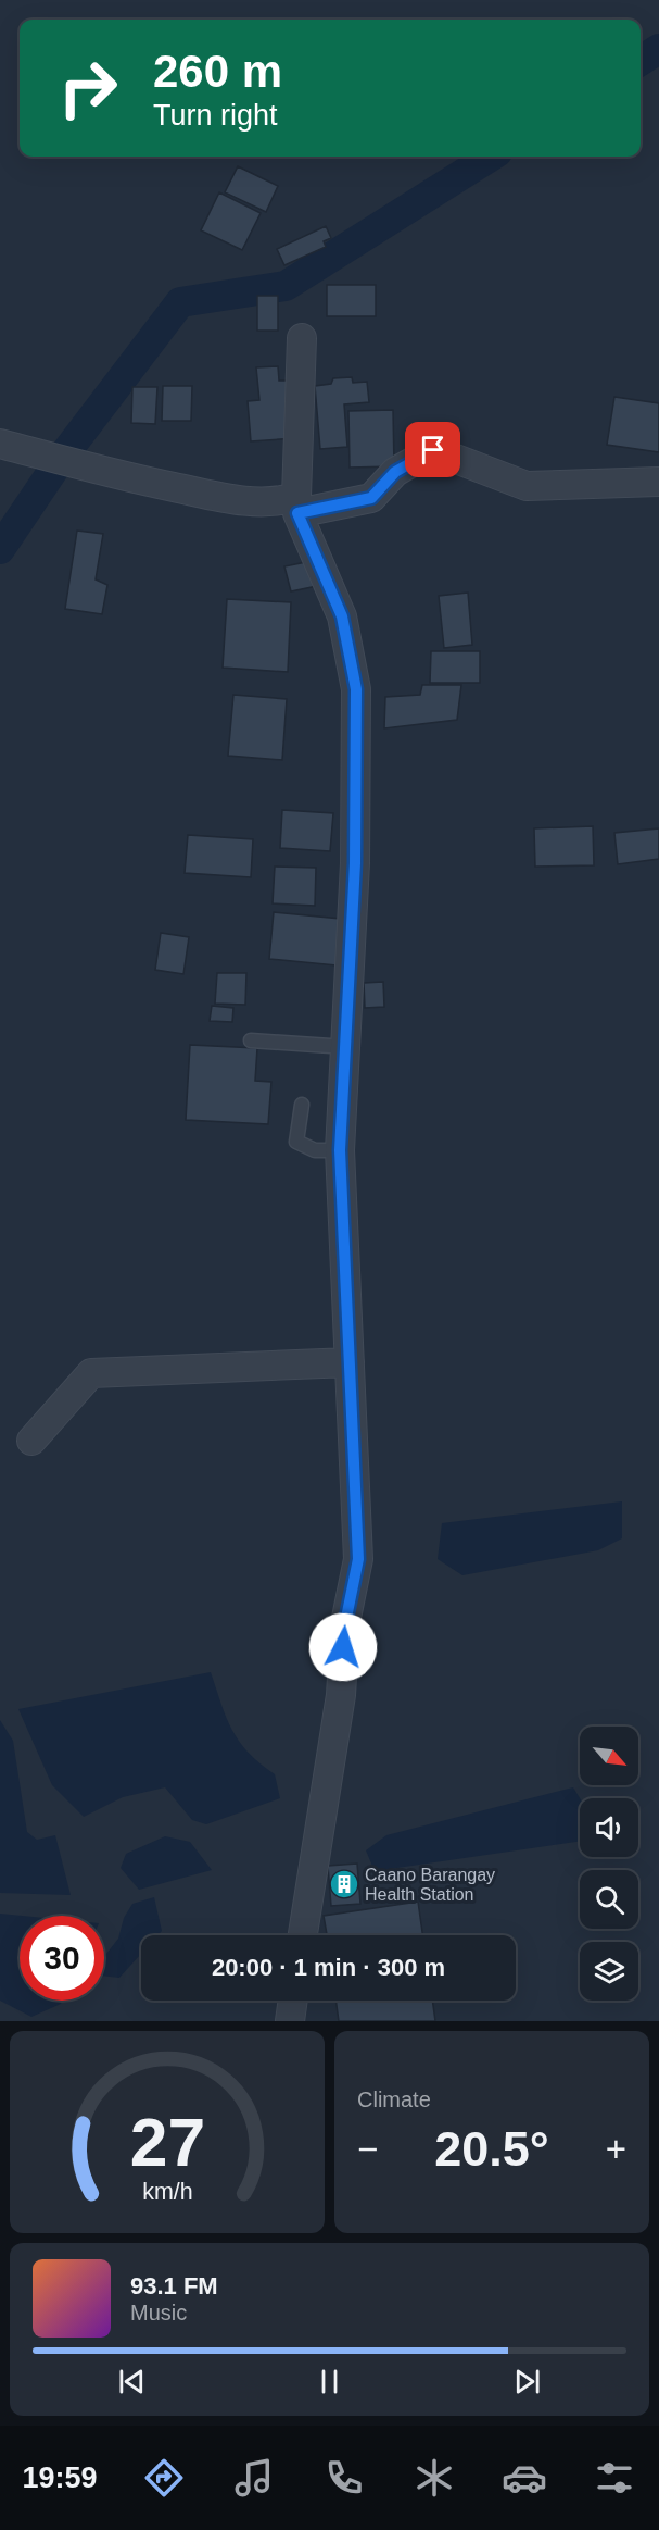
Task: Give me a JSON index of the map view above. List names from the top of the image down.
{
  "places": {
    "building": ["Caano Barangay Health Station"]
  },
  "north": "bottom right",
  "page": {
    "turn": ["260 m", "Turn right"],
    "limit": "30",
    "trip": "20:00 · 1 min · 300 m",
    "tile": "Climate",
    "heat": ["−", "20.5°", "+"],
    "song": ["93.1 FM", "Music"],
    "tabs": "19:59",
    "gauge": ["27", "km/h"]
  }
}
